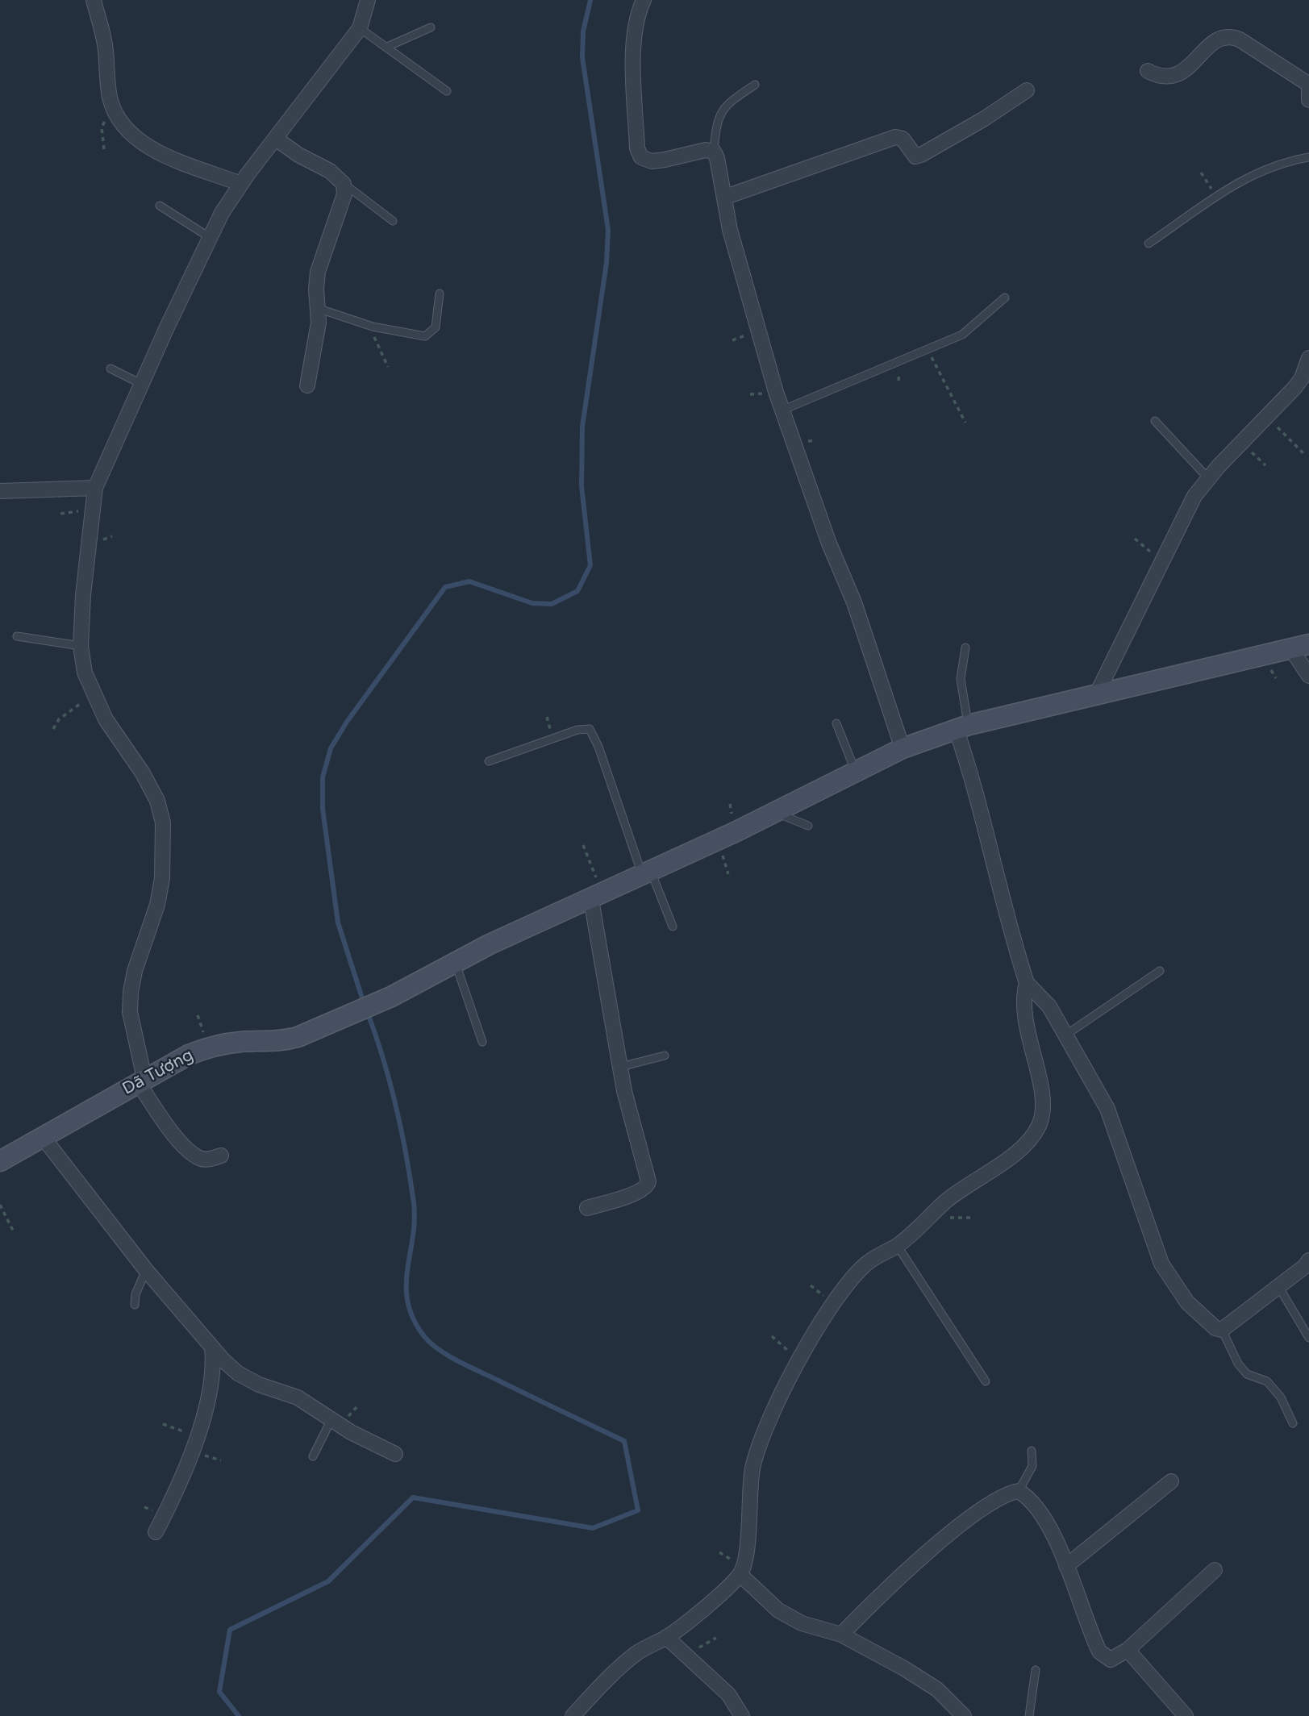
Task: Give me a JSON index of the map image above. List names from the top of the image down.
{
  "streets": {
    "street": ["Dã Tượng"]
  }
}
